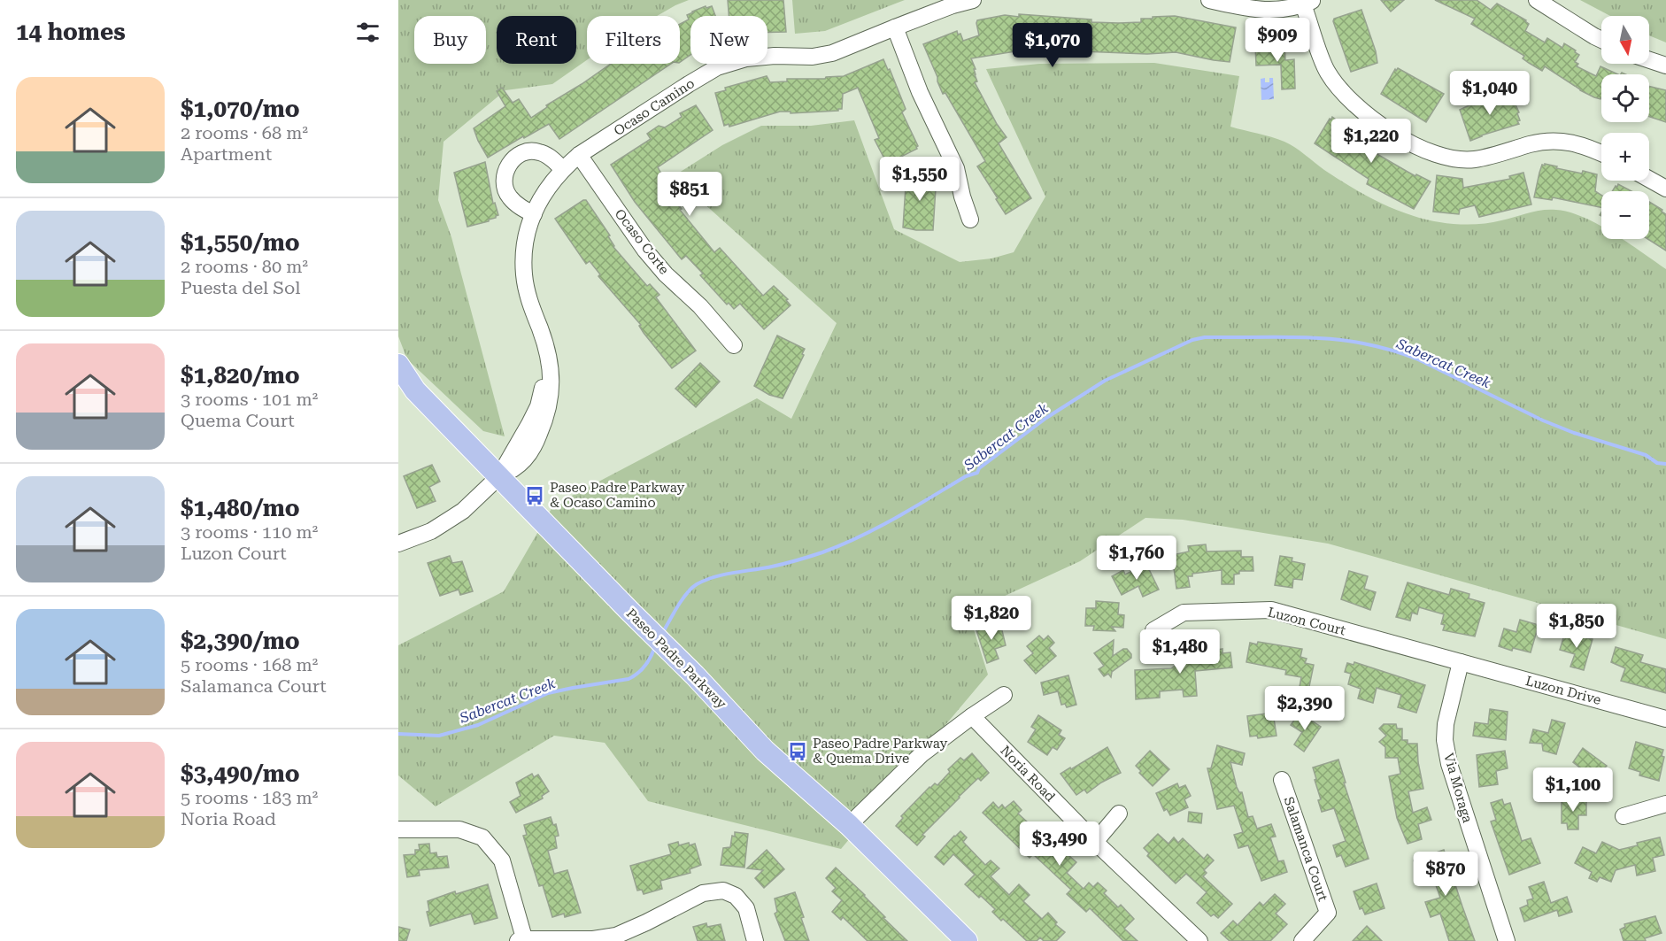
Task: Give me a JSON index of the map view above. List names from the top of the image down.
{
  "streets": {
    "main road": ["Paseo Padre Parkway"],
    "street": [
      "Ocaso Camino",
      "Ocaso Corte",
      "Luzon Court",
      "Luzon Drive",
      "Noria Road",
      "Via Moraga",
      "Salamanca Court"
    ]
  },
  "crossings": [
    ["Ocaso Camino", "Ocaso Corte"],
    ["Ocaso Camino", "Paseo Padre Parkway"],
    ["Luzon Court", "Luzon Drive"],
    ["Luzon Court", "Via Moraga"],
    ["Luzon Drive", "Via Moraga"]
  ],
  "water": ["Sabercat Creek"],
  "places": {
    "bus stop": ["Paseo Padre Parkway & Ocaso Camino", "Paseo Padre Parkway & Quema Drive"]
  },
  "north": "bottom",
  "page": {
    "heading": "14 homes",
    "map_buttons": ["+", "−"],
    "chip": [
      "Buy",
      "Rent",
      "Filters",
      "New"
    ],
    "price": [
      "$909",
      "$1,070",
      "$1,040",
      "$1,220",
      "$1,550",
      "$851",
      "$1,760",
      "$1,820",
      "$1,850",
      "$1,480",
      "$2,390",
      "$1,100",
      "$3,490",
      "$870"
    ],
    "list": [
      {
        "name": "$1,070/mo",
        "note": "2 rooms · 68 m² · Apartment"
      },
      {
        "name": "$1,550/mo",
        "note": "2 rooms · 80 m² · Puesta del Sol"
      },
      {
        "name": "$1,820/mo",
        "note": "3 rooms · 101 m² · Quema Court"
      },
      {
        "name": "$1,480/mo",
        "note": "3 rooms · 110 m² · Luzon Court"
      },
      {
        "name": "$2,390/mo",
        "note": "5 rooms · 168 m² · Salamanca Court"
      },
      {
        "name": "$3,490/mo",
        "note": "5 rooms · 183 m² · Noria Road"
      }
    ]
  }
}
